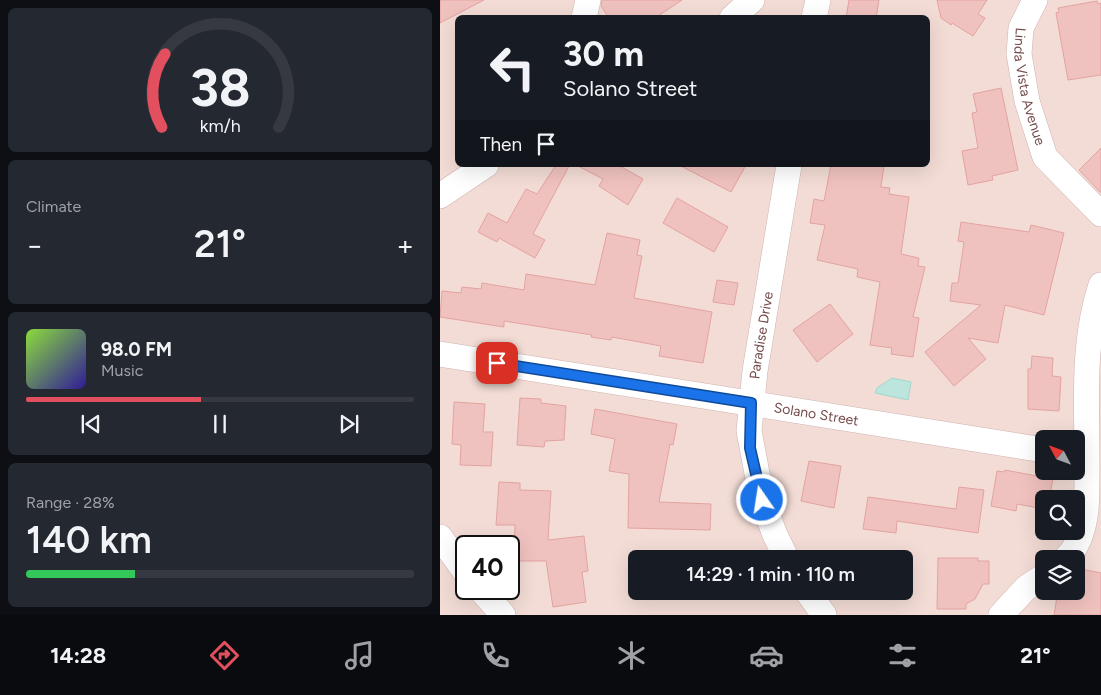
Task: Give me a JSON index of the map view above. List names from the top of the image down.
{
  "streets": {
    "street": ["Linda Vista Avenue", "Paradise Drive", "Solano Street"]
  },
  "crossings": [
    ["Paradise Drive", "Solano Street"]
  ],
  "north": "top left",
  "page": {
    "turn": ["30 m", "Solano Street"],
    "then": "Then",
    "tile": [
      "Climate",
      ["Range · 28%", "140 km"]
    ],
    "heat": ["−", "21°", "+"],
    "song": ["98.0 FM", "Music"],
    "limit": "40",
    "trip": "14:29 · 1 min · 110 m",
    "tabs": ["14:28", "21°"],
    "gauge": ["38", "km/h"]
  }
}
